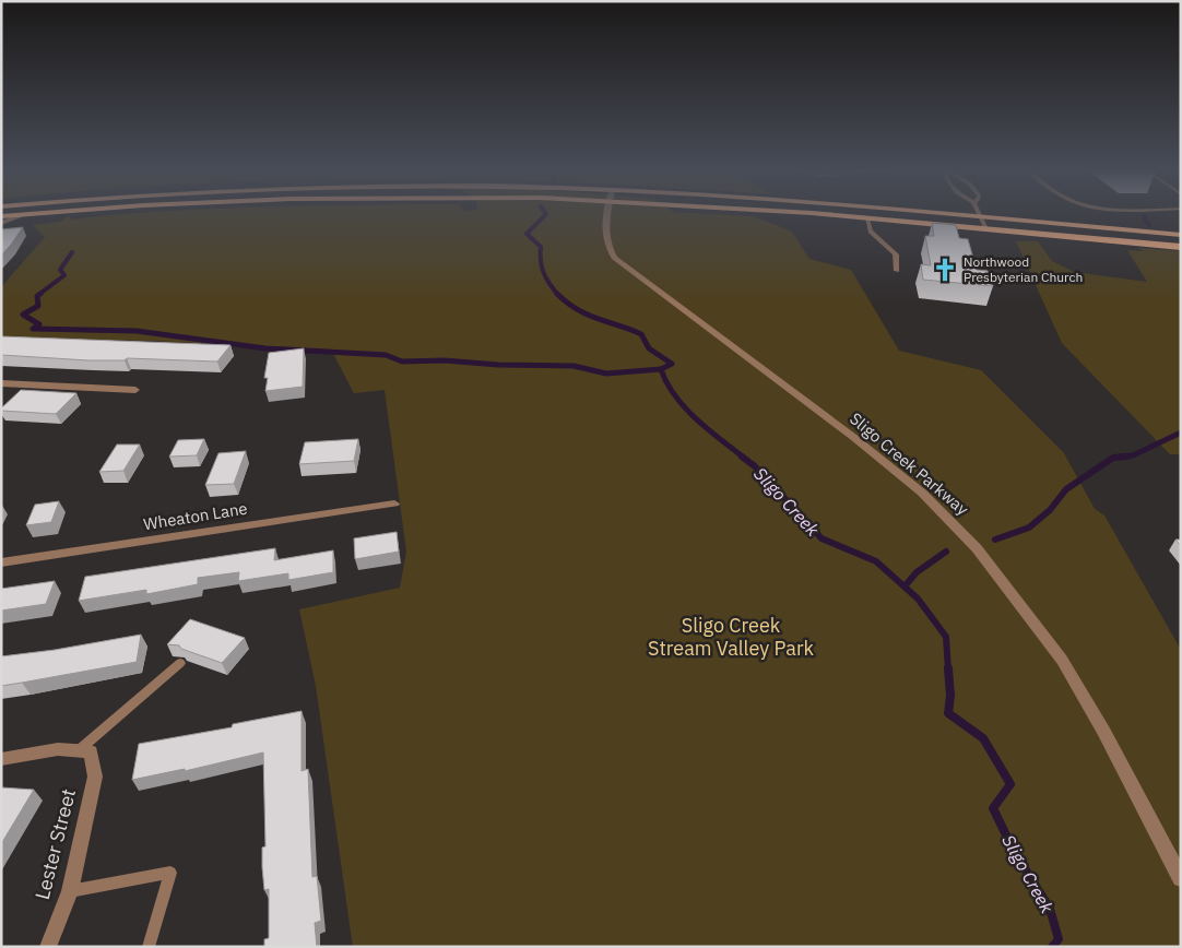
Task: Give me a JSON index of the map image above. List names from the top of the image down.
{
  "streets": {
    "street": ["Sligo Creek Parkway", "Wheaton Lane", "Lester Street"]
  },
  "water": ["Sligo Creek"],
  "parks": ["Sligo Creek Stream Valley Park"],
  "places": {
    "church": ["Northwood Presbyterian Church"]
  }
}
